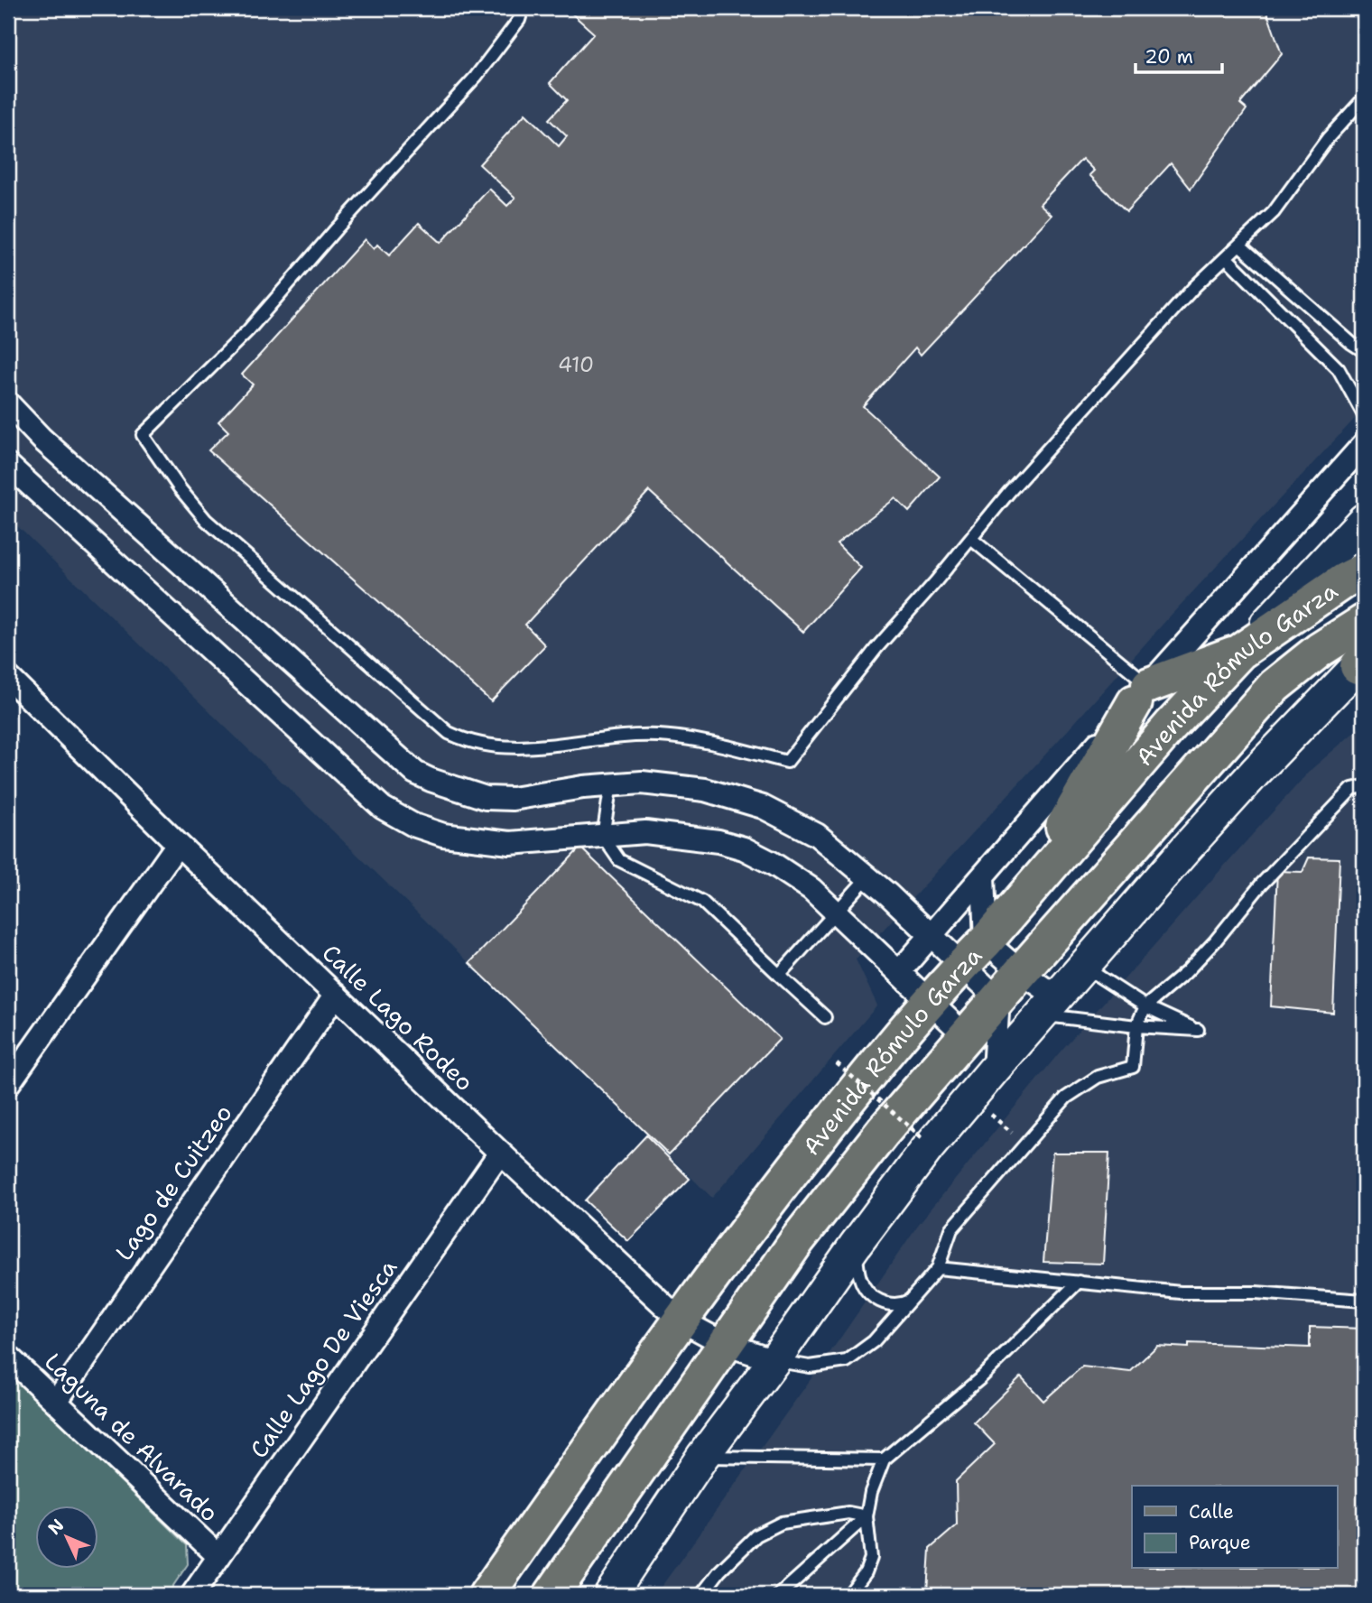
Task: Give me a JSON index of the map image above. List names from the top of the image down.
{
  "streets": {
    "main road": ["Avenida Rómulo Garza"],
    "street": [
      "Calle Lago Rodeo",
      "Lago de Cuitzeo",
      "Calle Lago De Viesca",
      "Laguna de Alvarado"
    ]
  },
  "crossings": [
    ["Avenida Rómulo Garza", "Calle Lago Rodeo"],
    ["Calle Lago Rodeo", "Lago de Cuitzeo"],
    ["Calle Lago Rodeo", "Calle Lago De Viesca"],
    ["Lago de Cuitzeo", "Laguna de Alvarado"],
    ["Calle Lago De Viesca", "Laguna de Alvarado"]
  ],
  "house_numbers": ["410"],
  "legend": ["Calle", "Parque"],
  "scale_bar": "20 m",
  "north": "top left"
}
